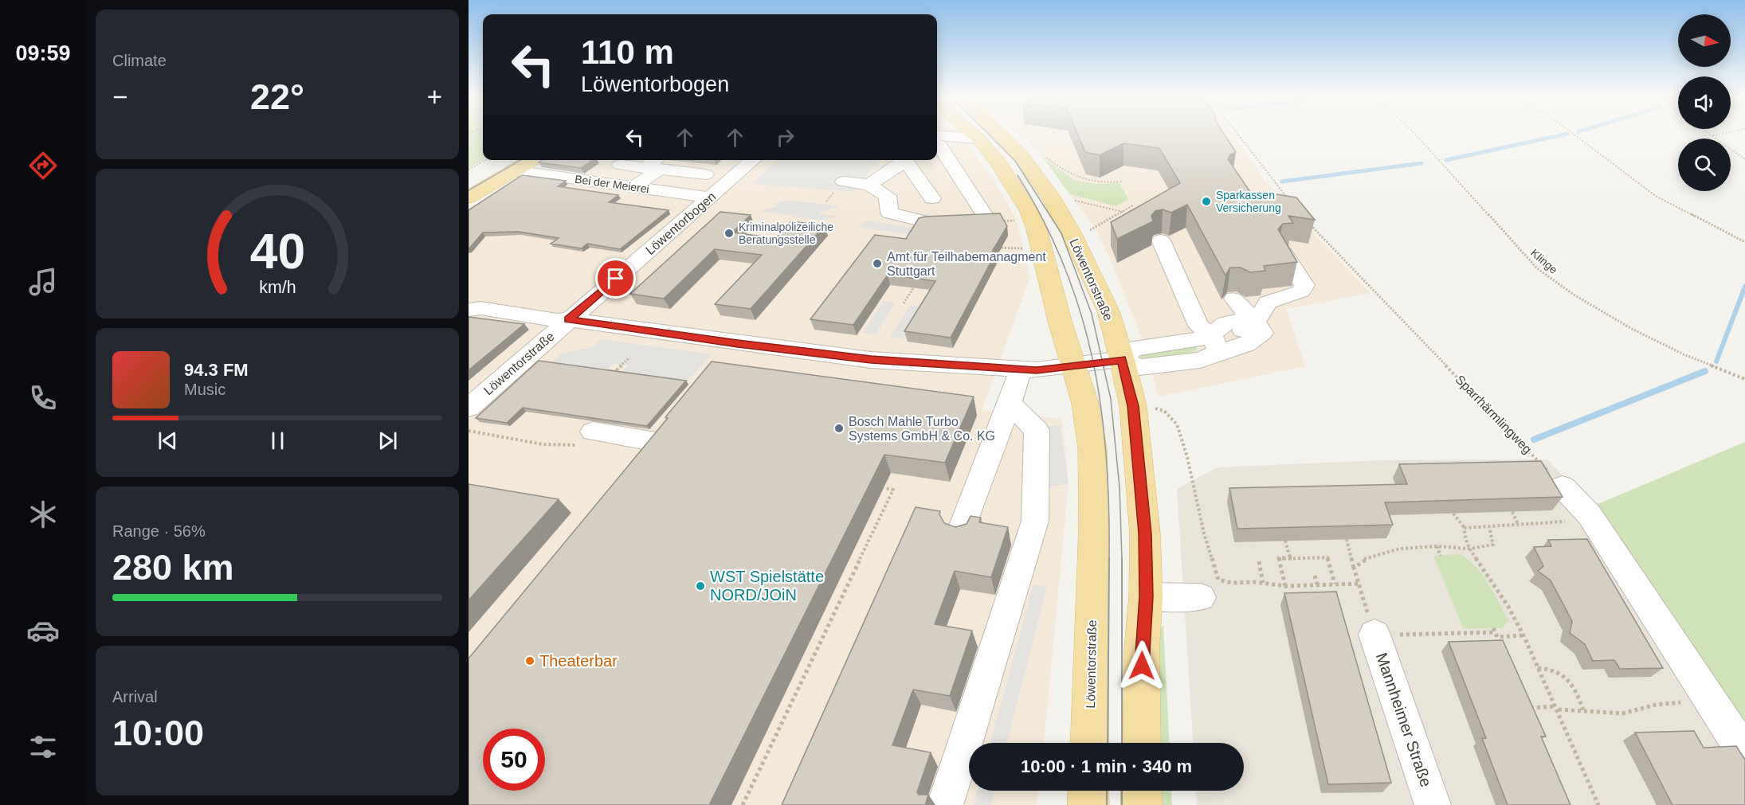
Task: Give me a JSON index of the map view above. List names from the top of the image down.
{
  "streets": {
    "main road": ["Löwentorstraße"],
    "street": ["Bei der Meierei", "Löwentorbogen", "Mannheimer Straße"],
    "path": ["Klinge", "Sparrhärmlingweg"]
  },
  "crossings": [
    ["Bei der Meierei", "Löwentorbogen"],
    ["Löwentorbogen", "Löwentorstraße"]
  ],
  "places": [
    "Sparkassen Versicherung",
    "Kriminalpolizeiliche Beratungsstelle",
    "Amt für Teilhabemanagment Stuttgart",
    "Bosch Mahle Turbo Systems GmbH & Co. KG",
    "WST Spielstätte NORD/JOiN",
    "Theaterbar"
  ],
  "north": "right",
  "page": {
    "tabs": "09:59",
    "tile": [
      "Climate",
      ["Range · 56%", "280 km"],
      ["Arrival", "10:00"]
    ],
    "turn": ["110 m", "Löwentorbogen"],
    "heat": ["−", "22°", "+"],
    "song": ["94.3 FM", "Music"],
    "limit": "50",
    "trip": "10:00 · 1 min · 340 m",
    "gauge": ["40", "km/h"]
  }
}
